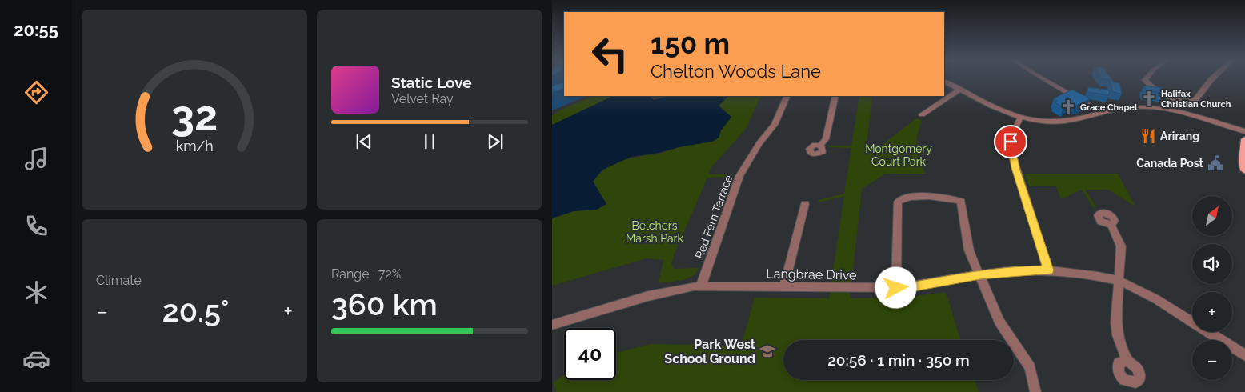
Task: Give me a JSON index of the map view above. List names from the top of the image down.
{
  "streets": {
    "street": ["Red Fern Terrace", "Langbrae Drive"]
  },
  "crossings": [
    ["Red Fern Terrace", "Langbrae Drive"]
  ],
  "parks": ["Montgomery Court Park", "Belchers Marsh Park"],
  "places": {
    "church": ["Halifax Christian Church", "Grace Chapel"],
    "restaurant": ["Arirang"],
    "public building": ["Canada Post"],
    "school or university": ["Park West School Ground"]
  },
  "north": "top right",
  "page": {
    "tabs": "20:55",
    "turn": ["150 m", "Chelton Woods Lane"],
    "song": ["Static Love", "Velvet Ray"],
    "map_buttons": ["+", "−"],
    "tile": [
      "Climate",
      ["Range · 72%", "360 km"]
    ],
    "heat": ["−", "20.5°", "+"],
    "limit": "40",
    "trip": "20:56 · 1 min · 350 m",
    "gauge": ["32", "km/h"]
  }
}
